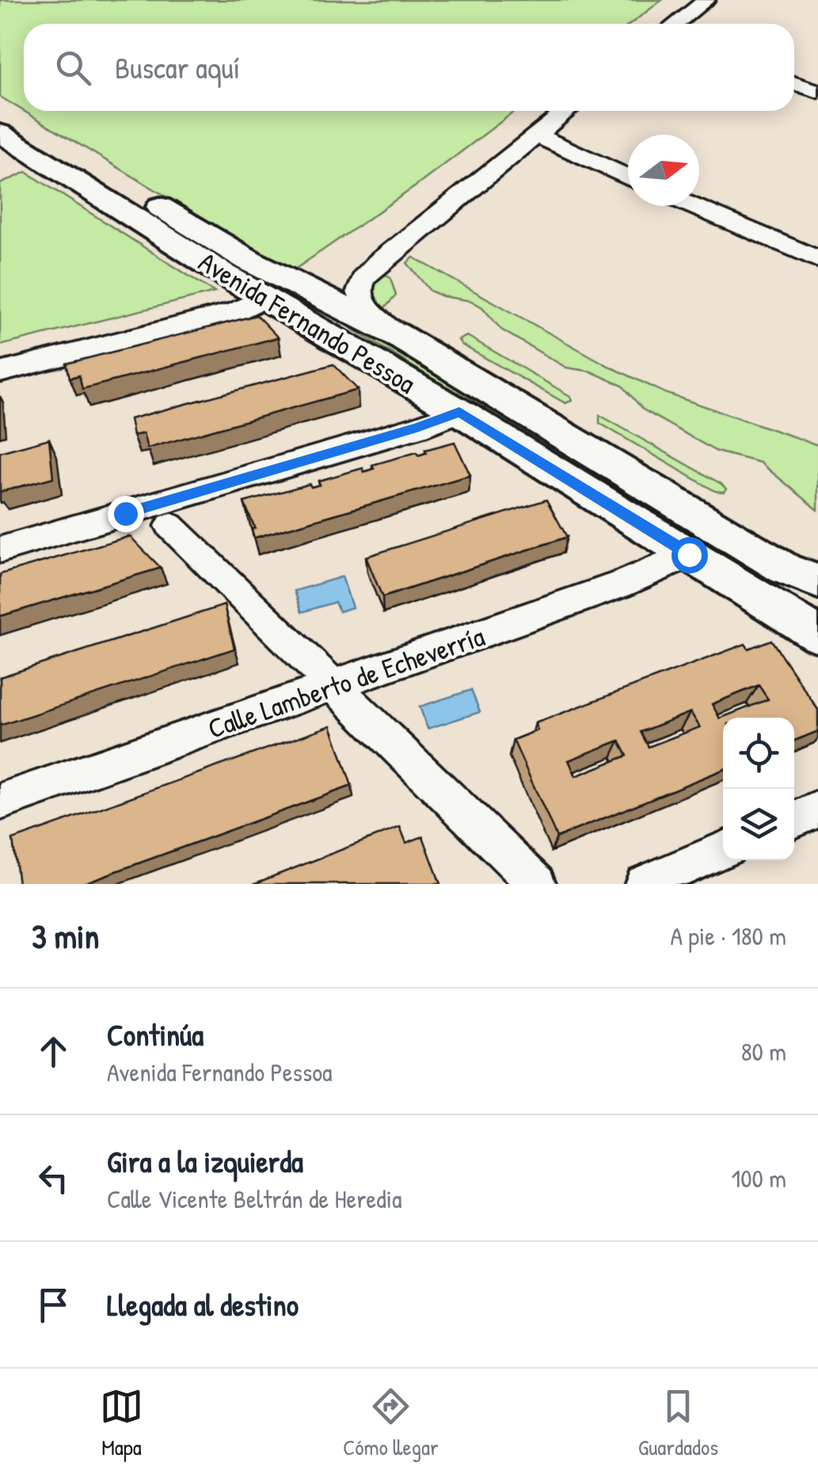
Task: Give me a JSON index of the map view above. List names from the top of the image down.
{
  "streets": {
    "main road": ["Avenida Fernando Pessoa"],
    "street": ["Calle Lamberto de Echeverría"]
  },
  "crossings": [
    ["Avenida Fernando Pessoa", "Calle Lamberto de Echeverría"]
  ],
  "north": "right",
  "page": {
    "search": "Buscar aquí",
    "heading": ["3 min", "A pie · 180 m"],
    "list": [
      ["Continúa", "Avenida Fernando Pessoa", "80 m"],
      ["Gira a la izquierda", "Calle Vicente Beltrán de Heredia", "100 m"],
      "Llegada al destino"
    ],
    "nav": ["Mapa", "Cómo llegar", "Guardados"]
  }
}
